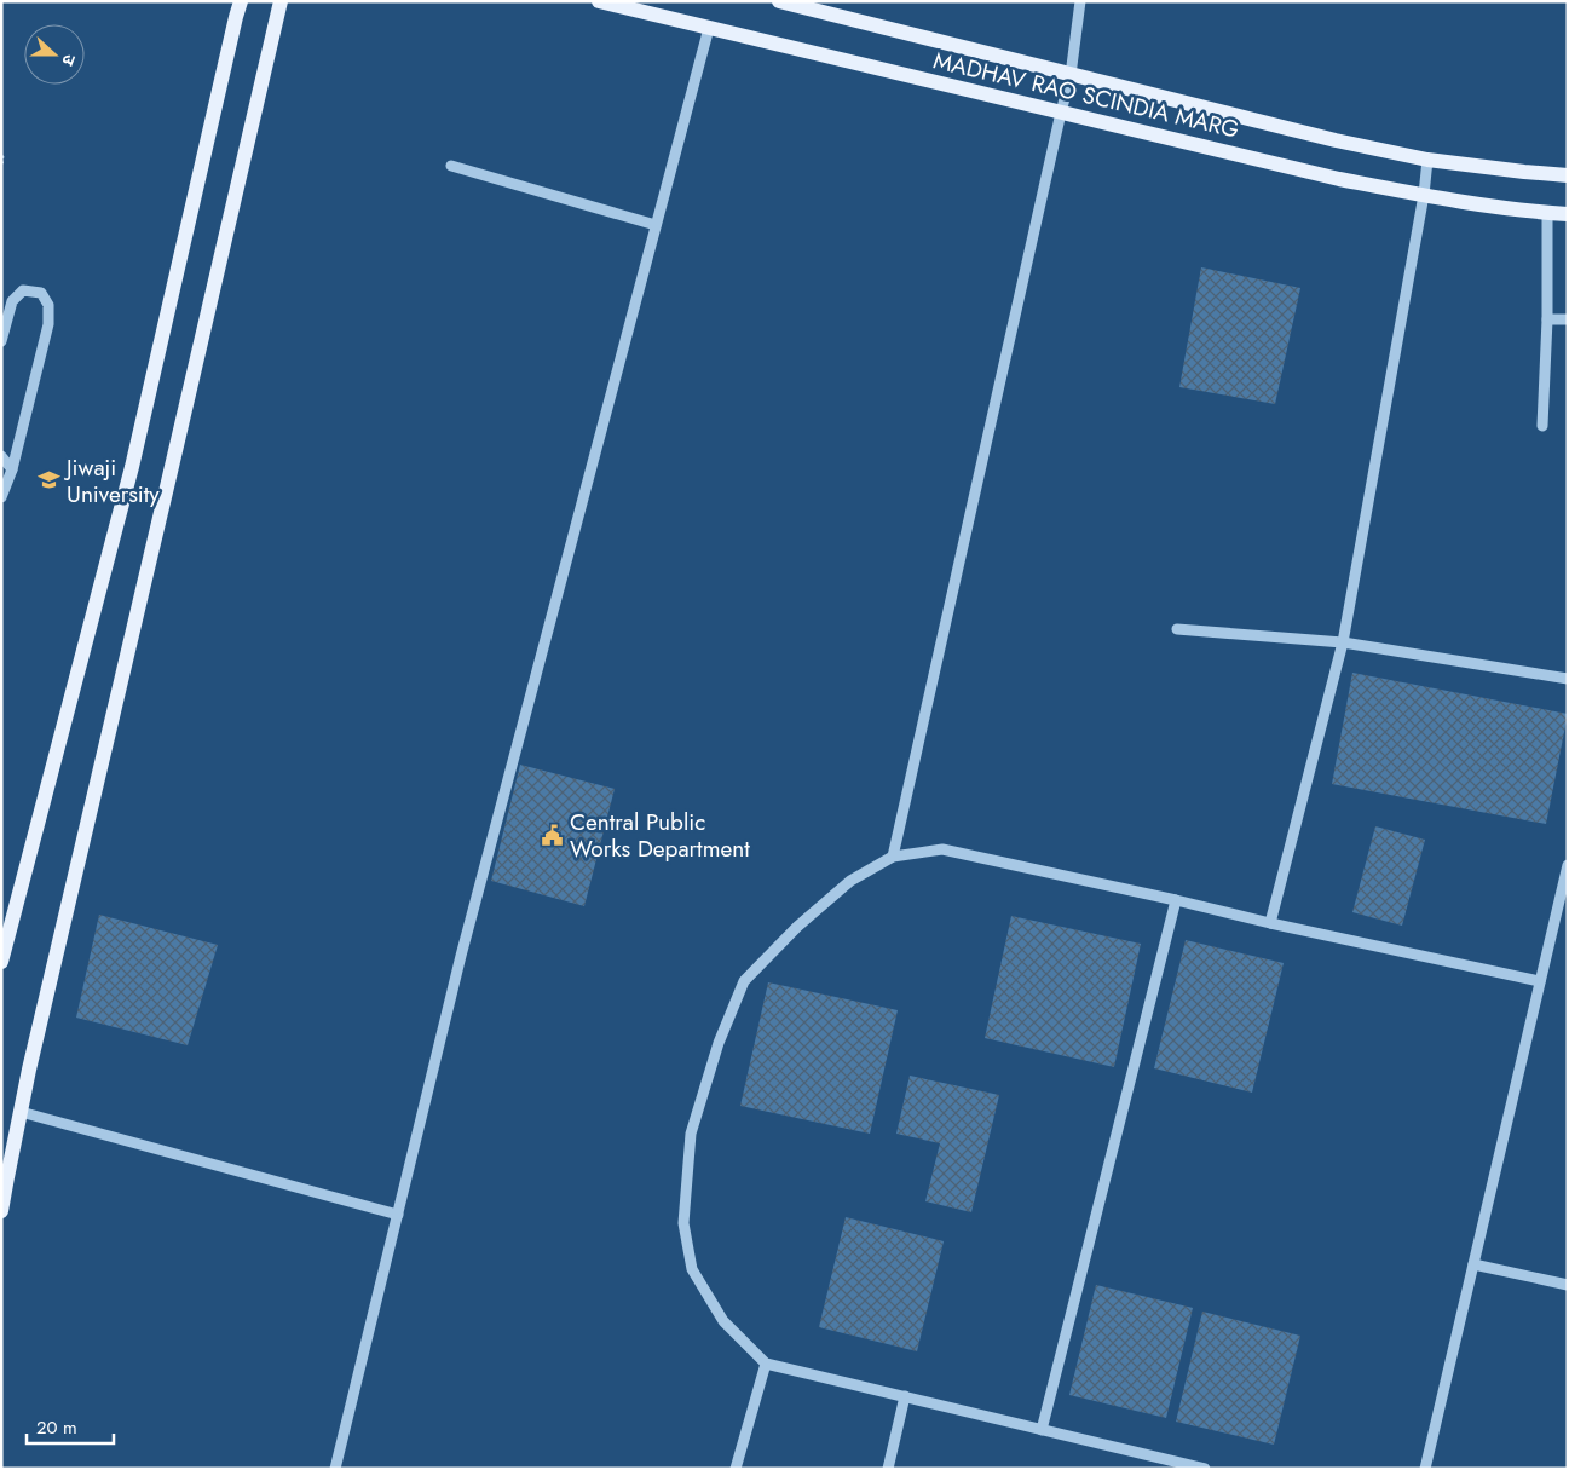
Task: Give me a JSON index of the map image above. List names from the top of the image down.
{
  "streets": {
    "main road": ["MADHAV RAO SCINDIA MARG"]
  },
  "places": {
    "school or university": ["Jiwaji University"],
    "public building": ["Central Public Works Department"]
  },
  "scale_bar": "20 m",
  "north": "right"
}
